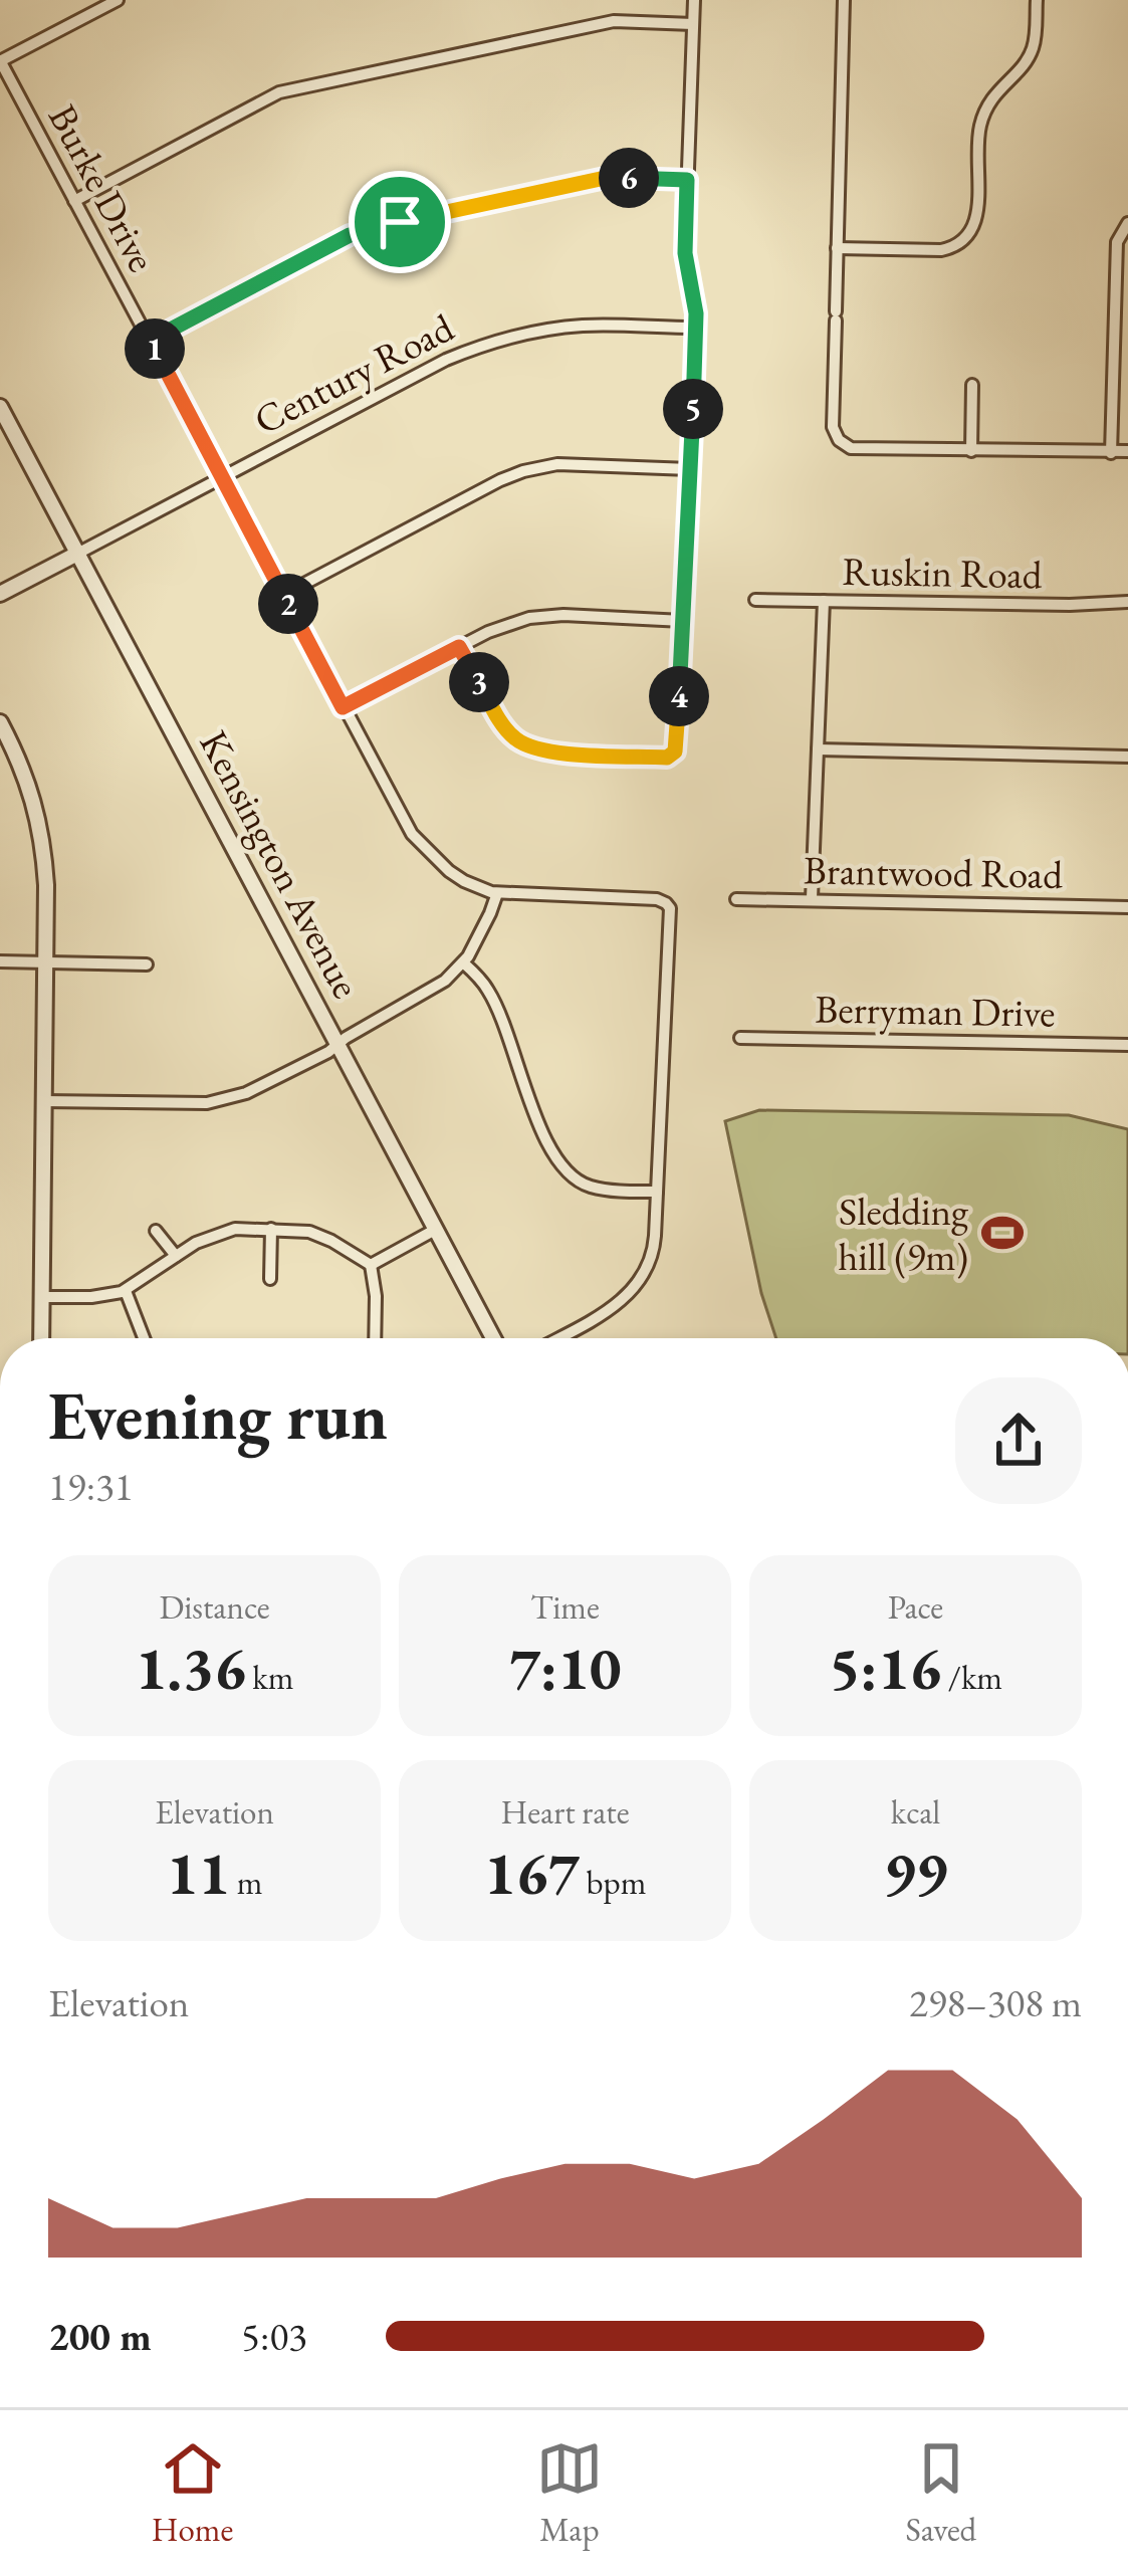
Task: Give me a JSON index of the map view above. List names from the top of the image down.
{
  "streets": {
    "street": [
      "Burke Drive",
      "Century Road",
      "Ruskin Road",
      "Kensington Avenue",
      "Brantwood Road",
      "Berryman Drive"
    ]
  },
  "crossings": [
    ["Burke Drive", "Century Road"],
    ["Century Road", "Kensington Avenue"]
  ],
  "places": {
    "sports": ["Sledding hill (9m)"]
  },
  "page": {
    "pins": [
      "6",
      "1",
      "5",
      "2",
      "3",
      "4"
    ],
    "heading": ["Evening run", "19:31"],
    "stats": [
      ["Distance", "1.36 km"],
      ["Time", "7:10"],
      ["Pace", "5:16 /km"],
      ["Elevation", "11 m"],
      ["Heart rate", "167 bpm"],
      ["kcal", "99"]
    ],
    "chart": ["Elevation", "298–308 m"],
    "list": [
      {
        "name": "200 m",
        "note": "5:03"
      }
    ],
    "tabs": ["Home", "Map", "Saved"]
  }
}
